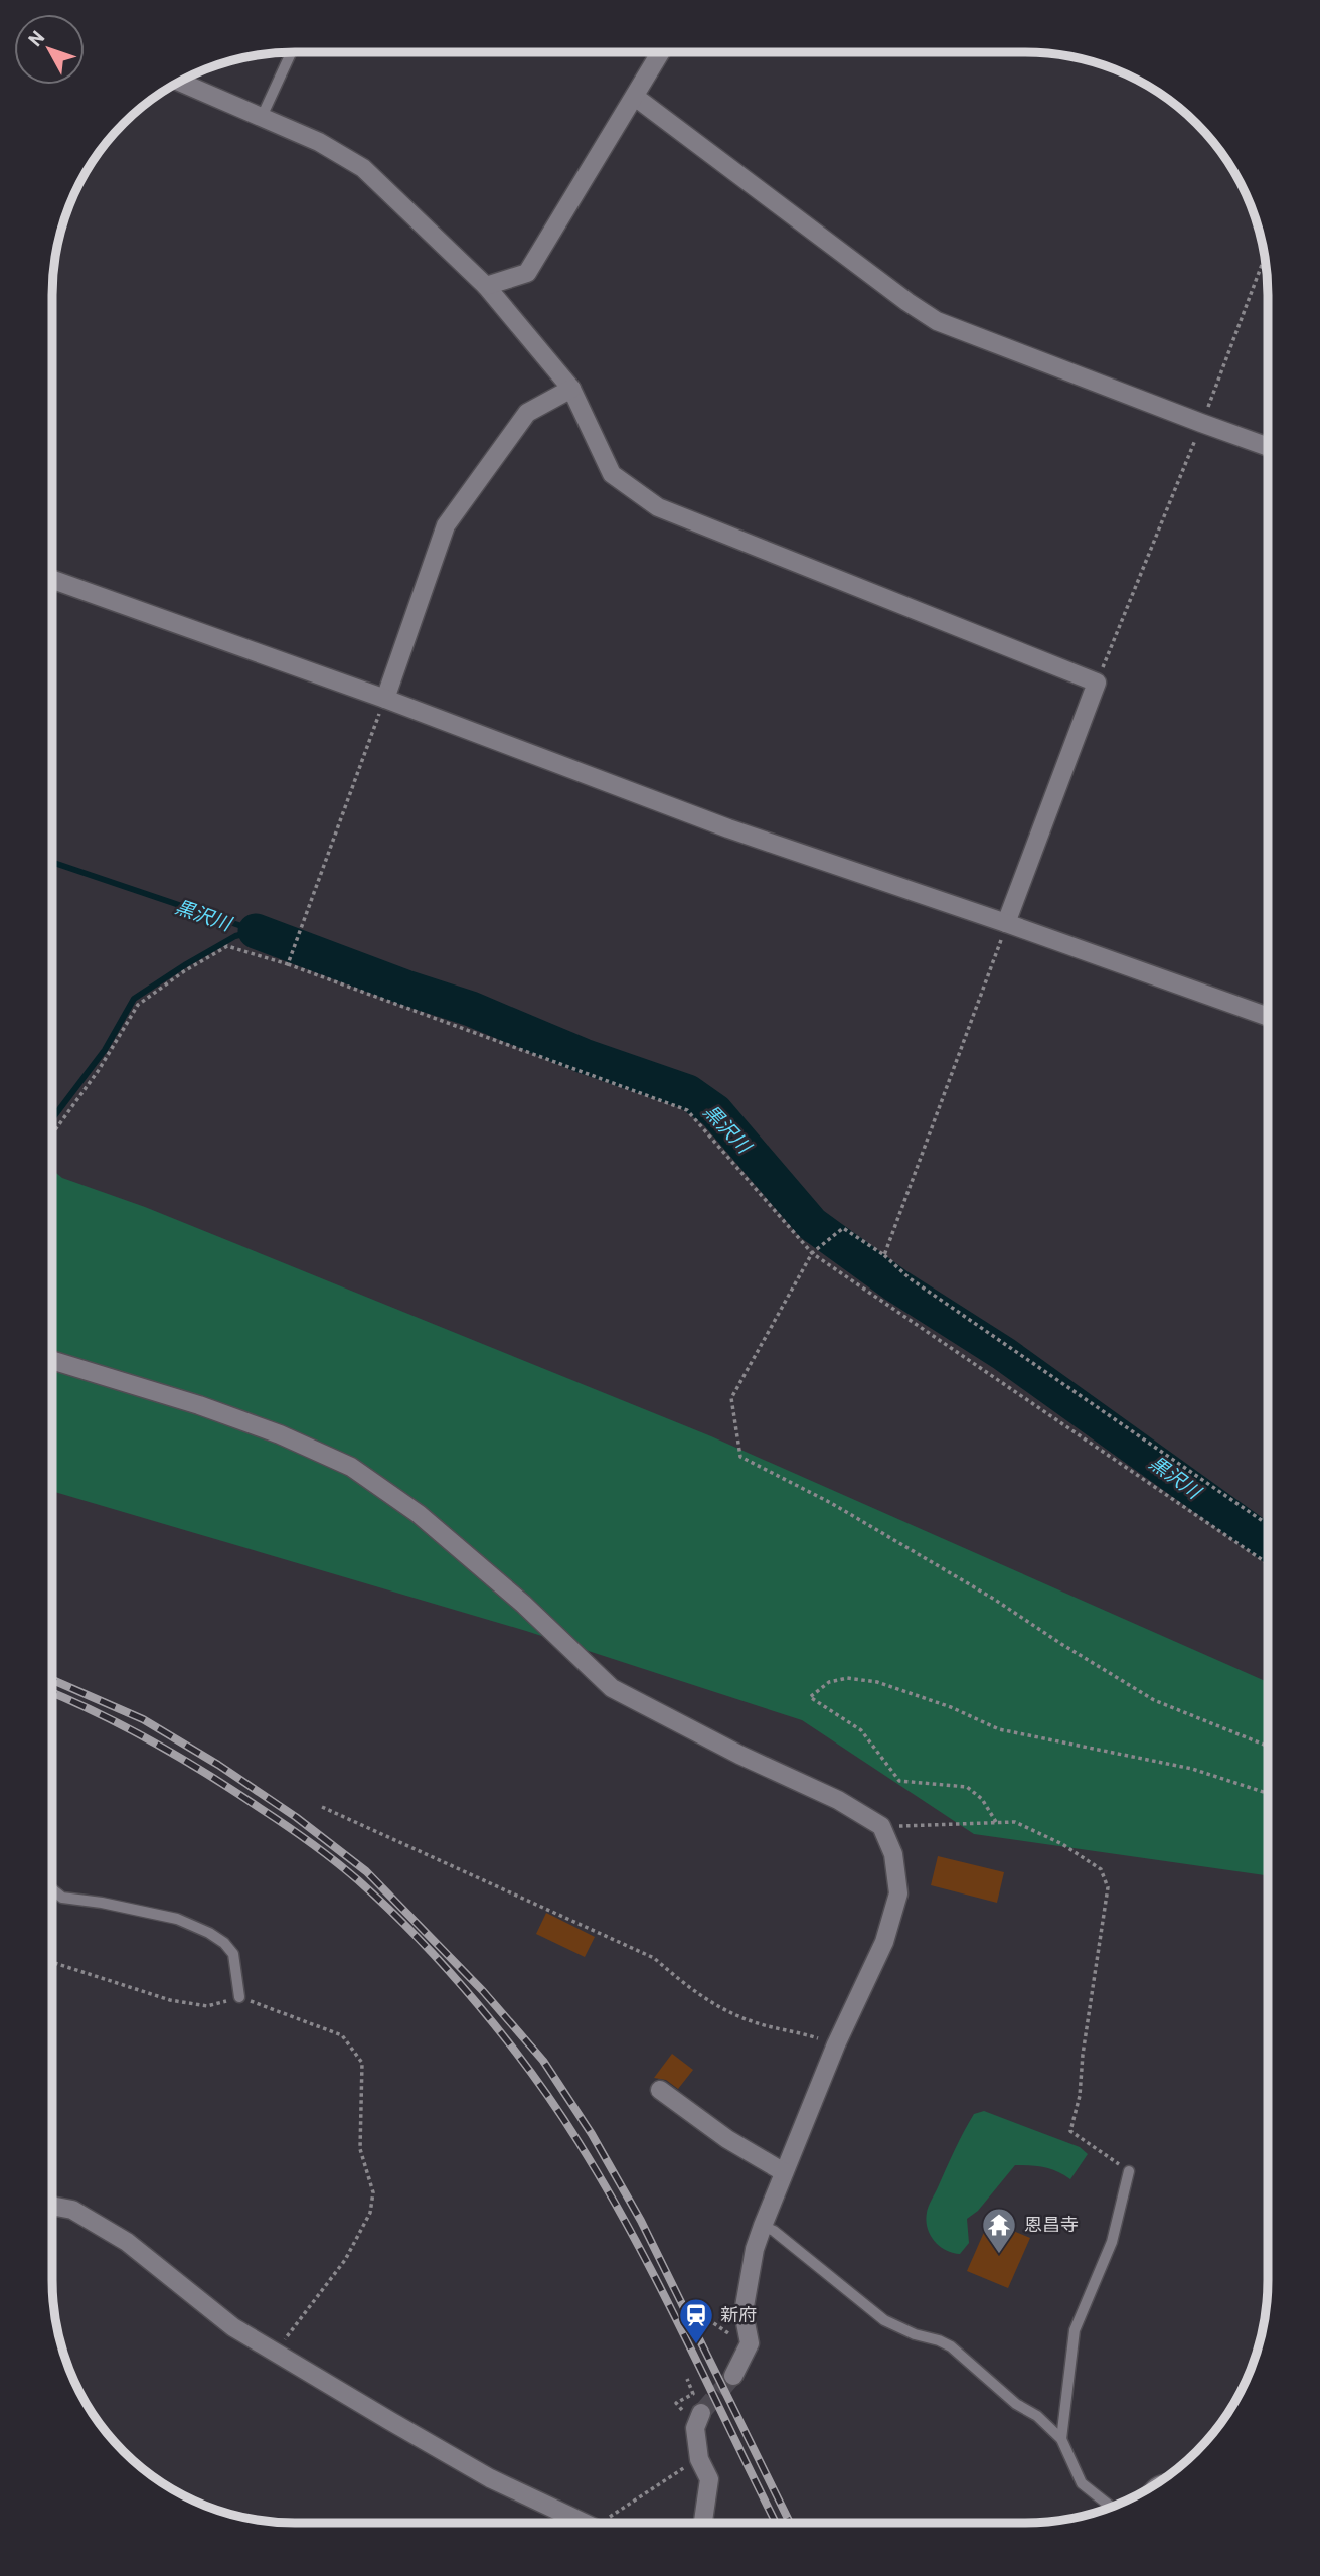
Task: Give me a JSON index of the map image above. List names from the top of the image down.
{
  "water": ["黒沢川"],
  "places": {
    "temple": ["恩昌寺"],
    "station": ["新府"]
  },
  "north": "top left"
}
